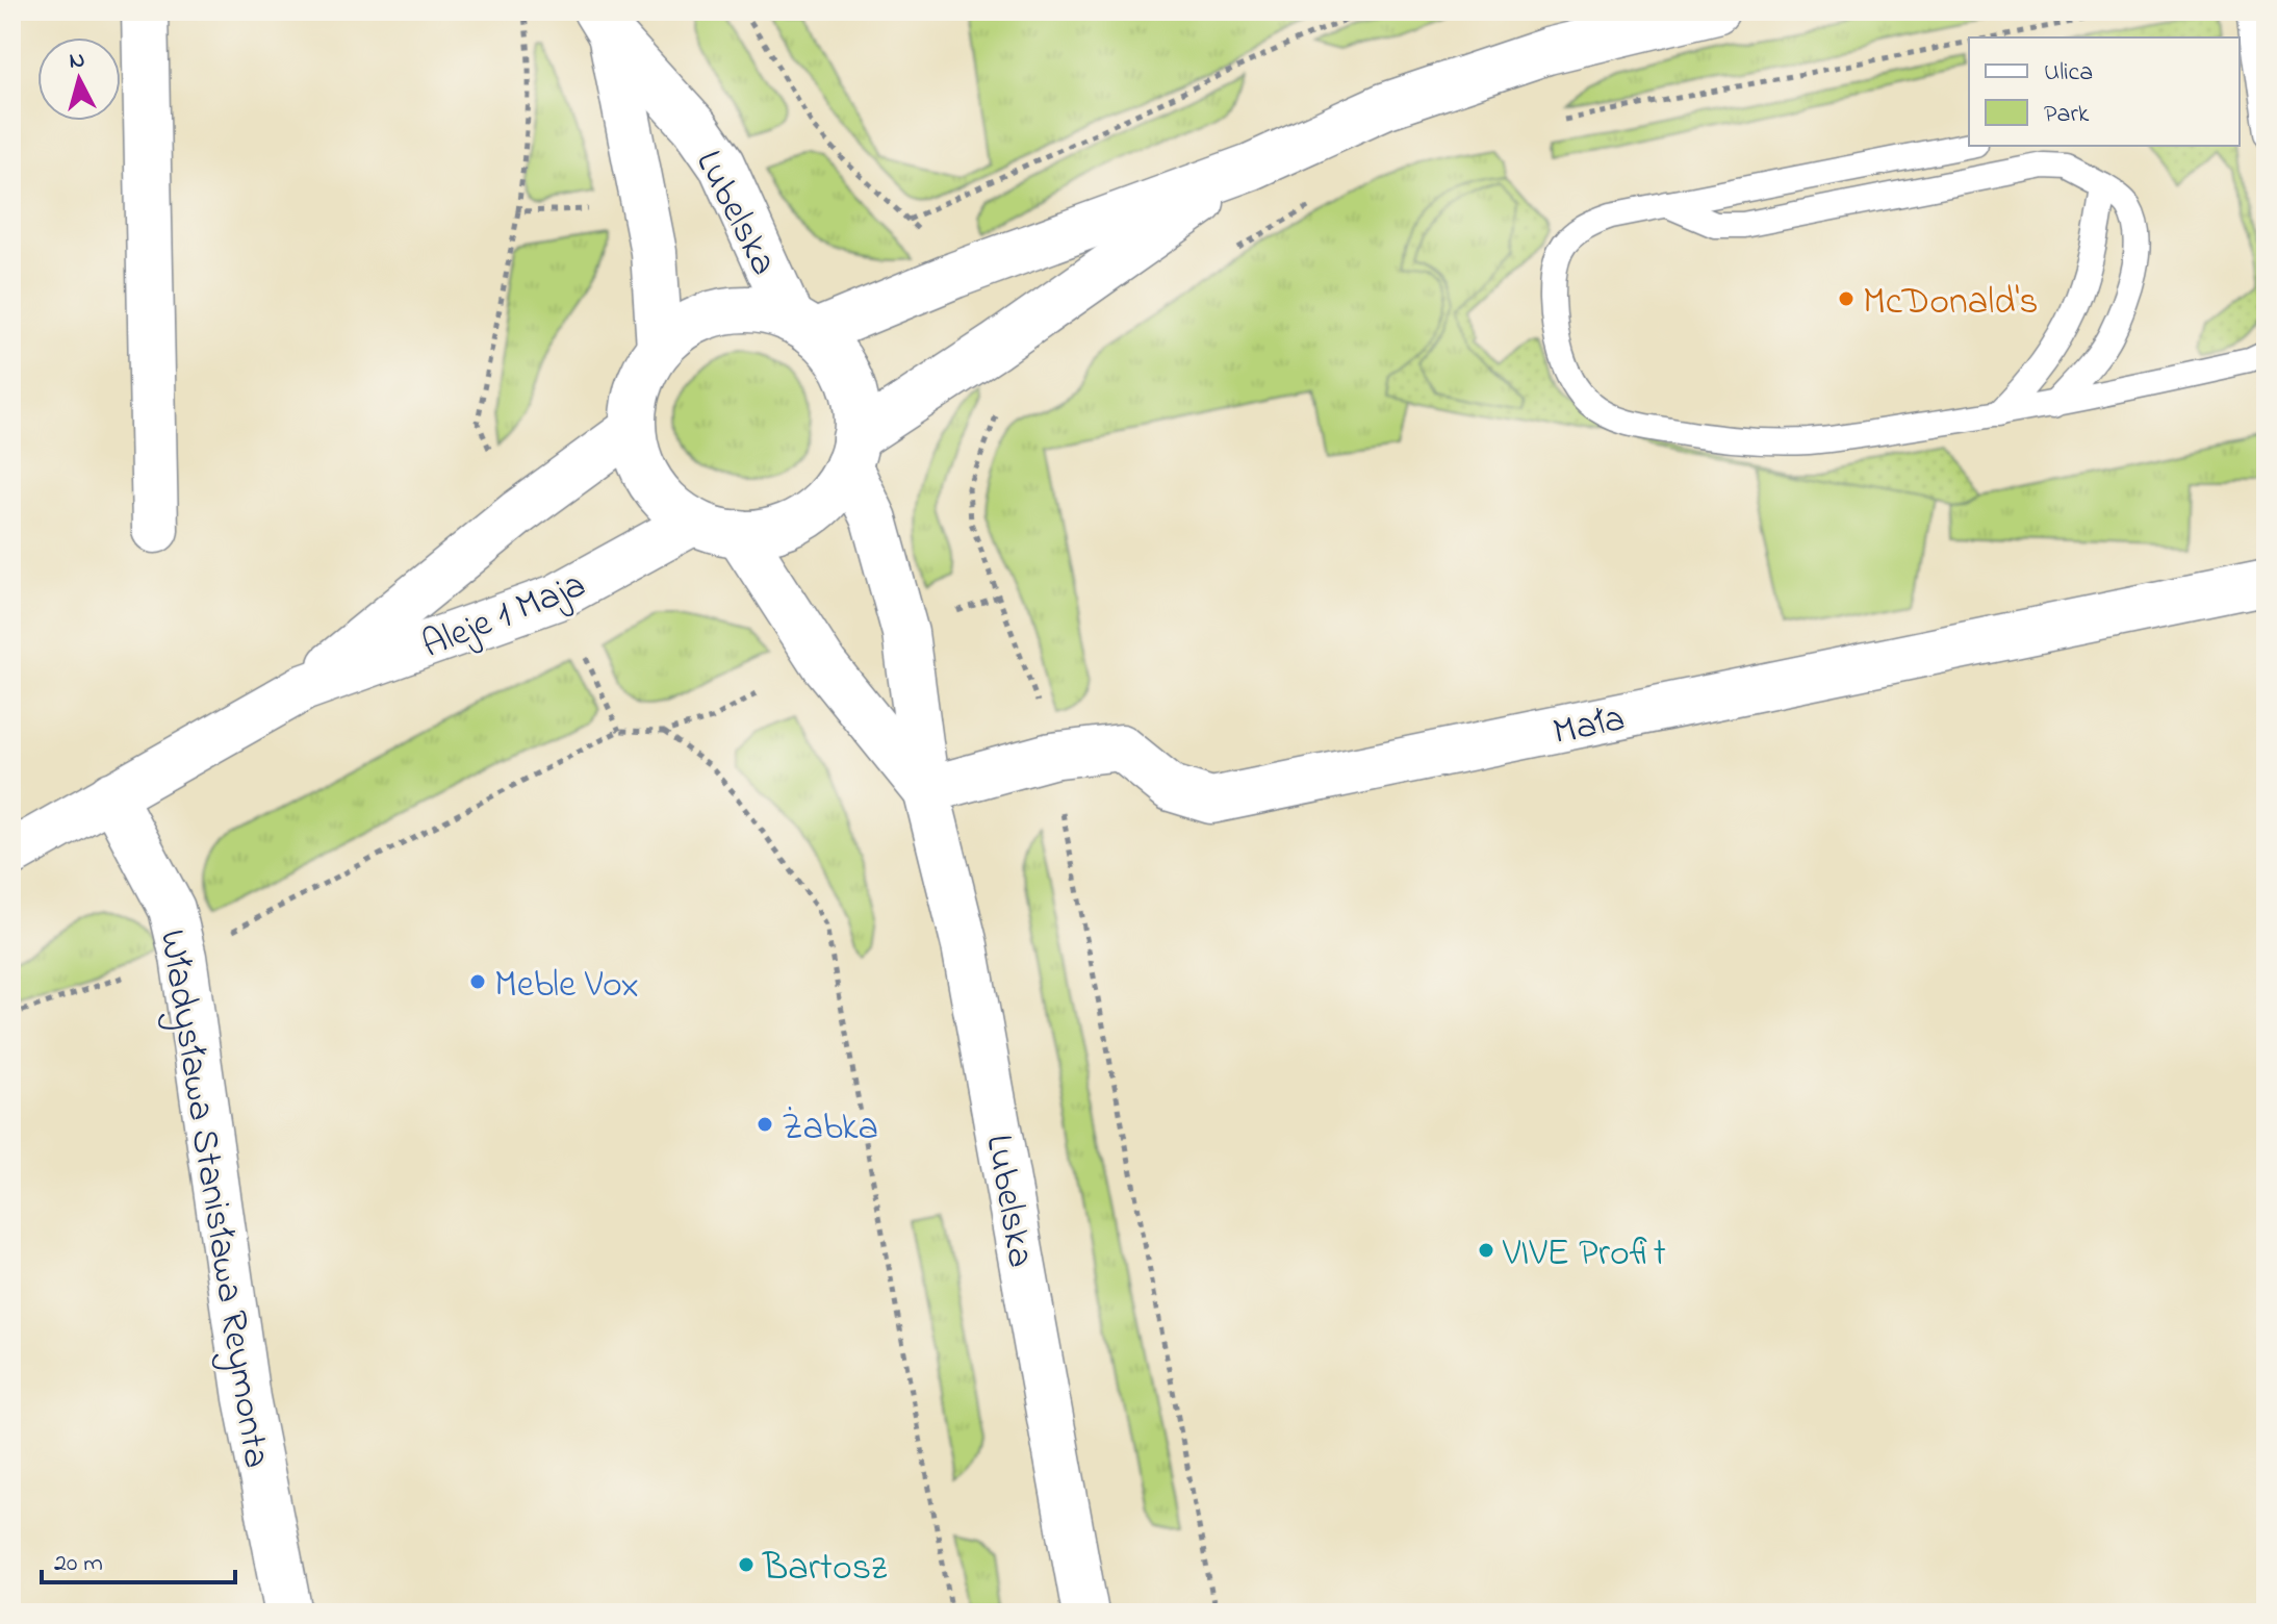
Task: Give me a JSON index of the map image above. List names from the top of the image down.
{
  "streets": {
    "street": [
      "Lubelska",
      "Aleje 1 Maja",
      "Mała",
      "Władysława Stanisława Reymonta"
    ]
  },
  "crossings": [
    ["Lubelska", "Aleje 1 Maja"],
    ["Lubelska", "Mała"],
    ["Aleje 1 Maja", "Władysława Stanisława Reymonta"]
  ],
  "places": [
    "McDonald's",
    "Meble Vox",
    "Żabka",
    "VIVE Profit",
    "Bartosz"
  ],
  "legend": ["Ulica", "Park"],
  "scale_bar": "20 m",
  "north": "top"
}
